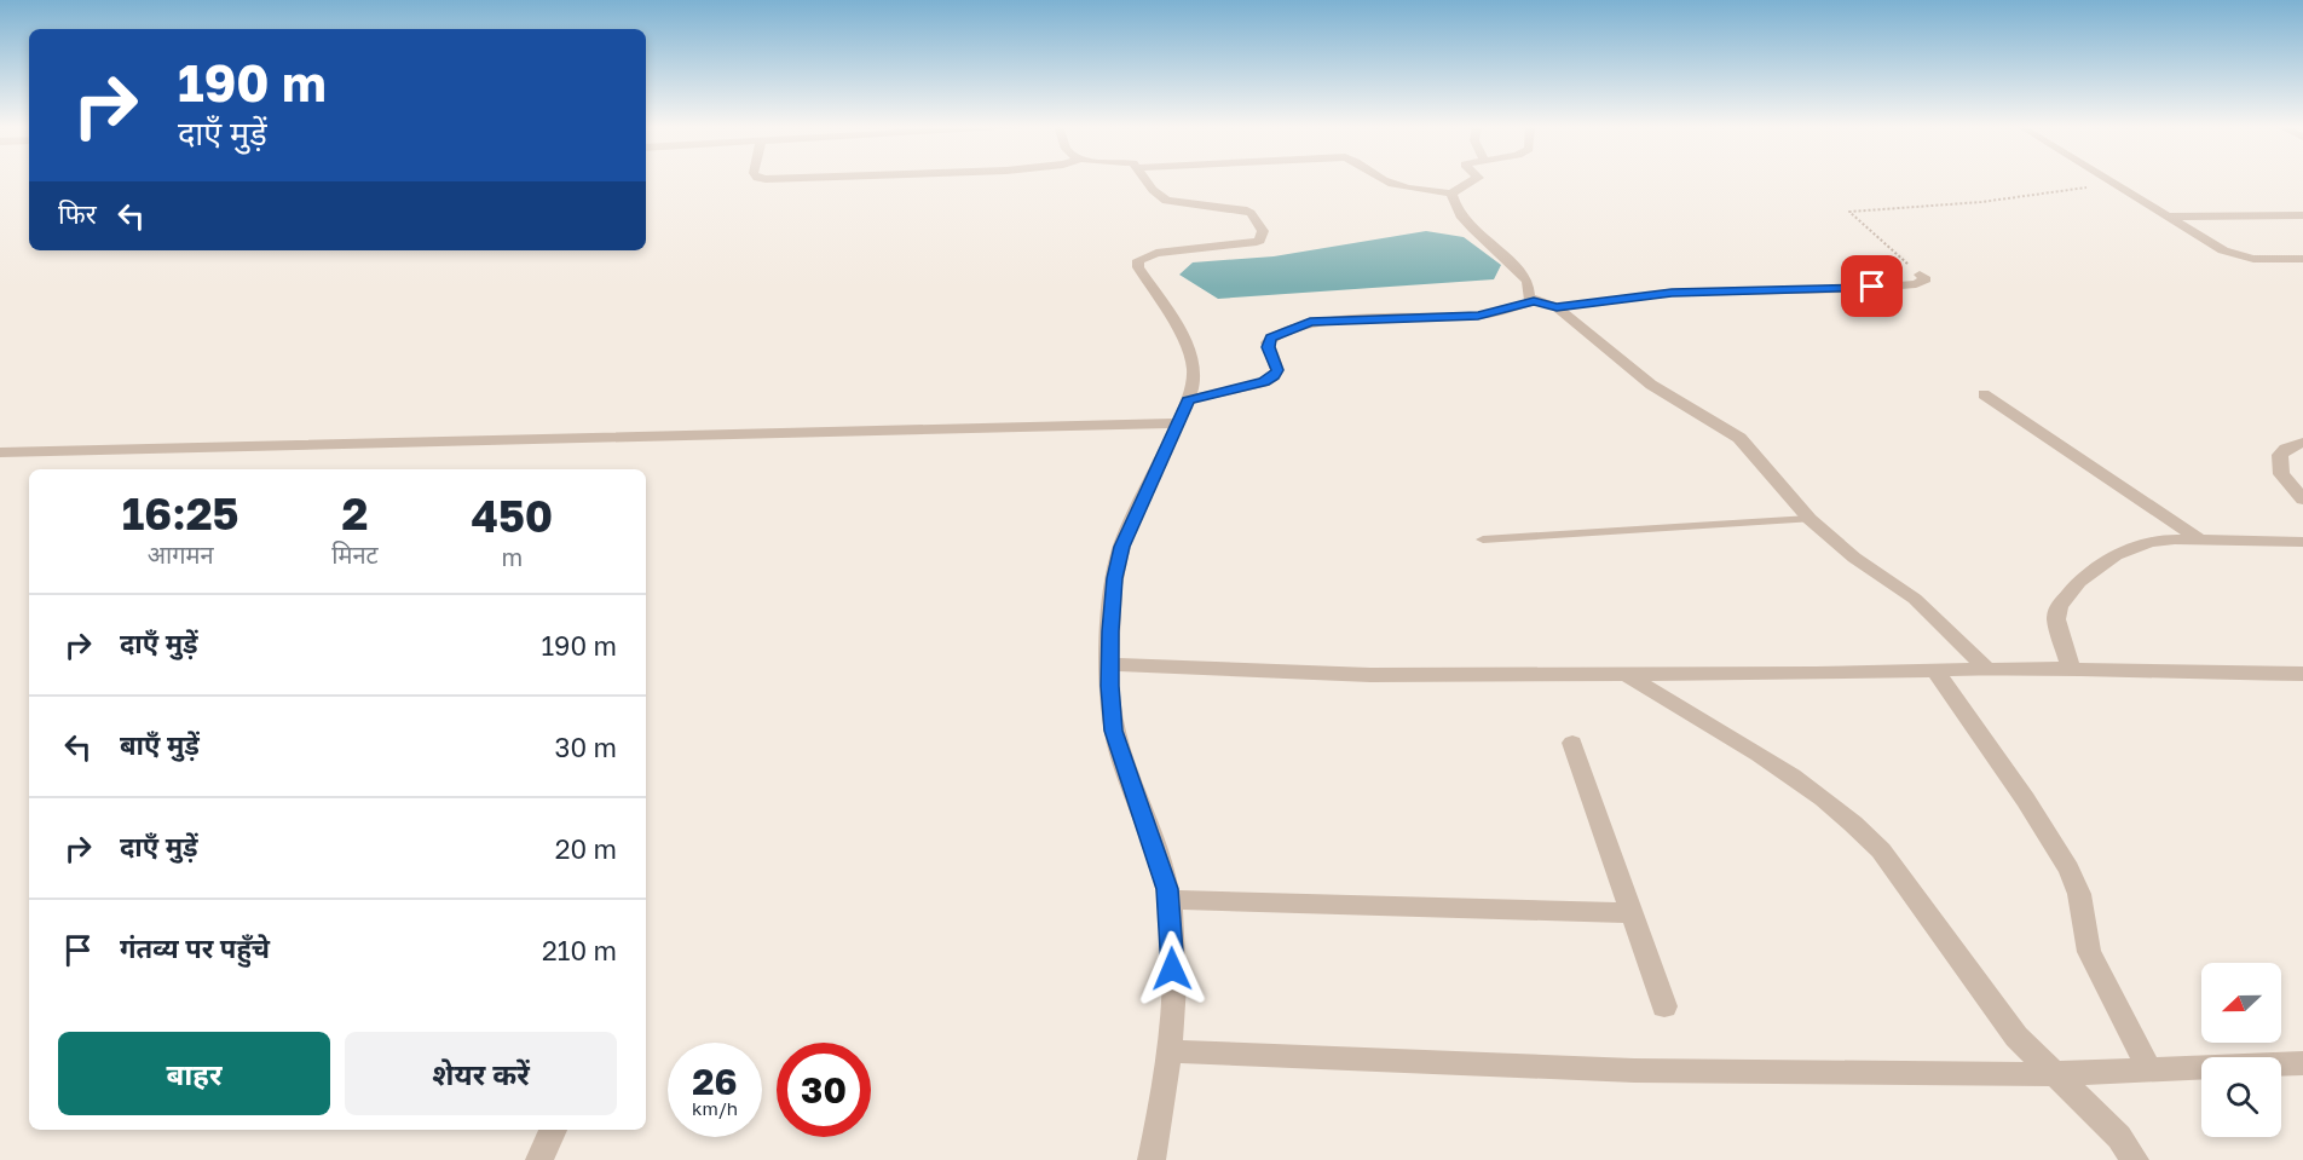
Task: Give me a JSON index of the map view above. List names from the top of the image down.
{
  "north": "left",
  "page": {
    "turn": ["190 m", "दाएँ मुड़ें"],
    "then": "फिर",
    "eta": [
      "16:25",
      "आगमन",
      "2",
      "मिनट",
      "450",
      "m"
    ],
    "list": [
      {
        "name": "दाएँ मुड़ें",
        "value": "190 m"
      },
      {
        "name": "बाएँ मुड़ें",
        "value": "30 m"
      },
      {
        "name": "दाएँ मुड़ें",
        "value": "20 m"
      },
      {
        "name": "गंतव्य पर पहुँचे",
        "value": "210 m"
      }
    ],
    "buttons": ["बाहर", "शेयर करें"],
    "speed": "26 km/h",
    "limit": "30"
  }
}
